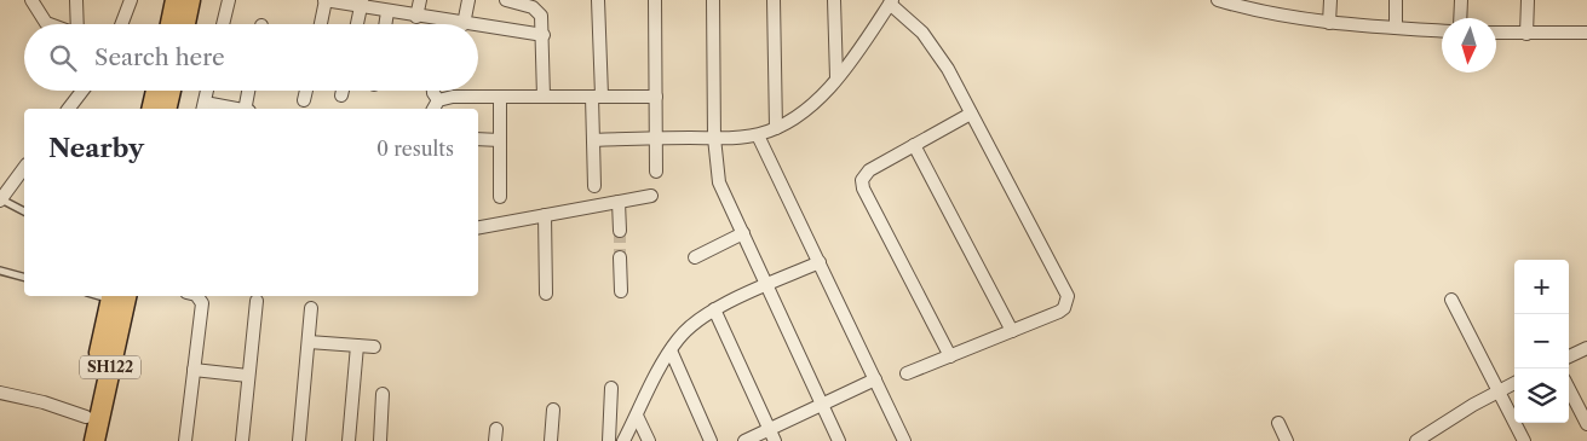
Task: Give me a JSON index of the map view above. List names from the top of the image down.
{
  "streets": {
    "main road": ["SH122"]
  },
  "north": "bottom",
  "page": {
    "search": "Search here",
    "heading": ["Nearby", "0 results"],
    "map_buttons": ["+", "−"]
  }
}
